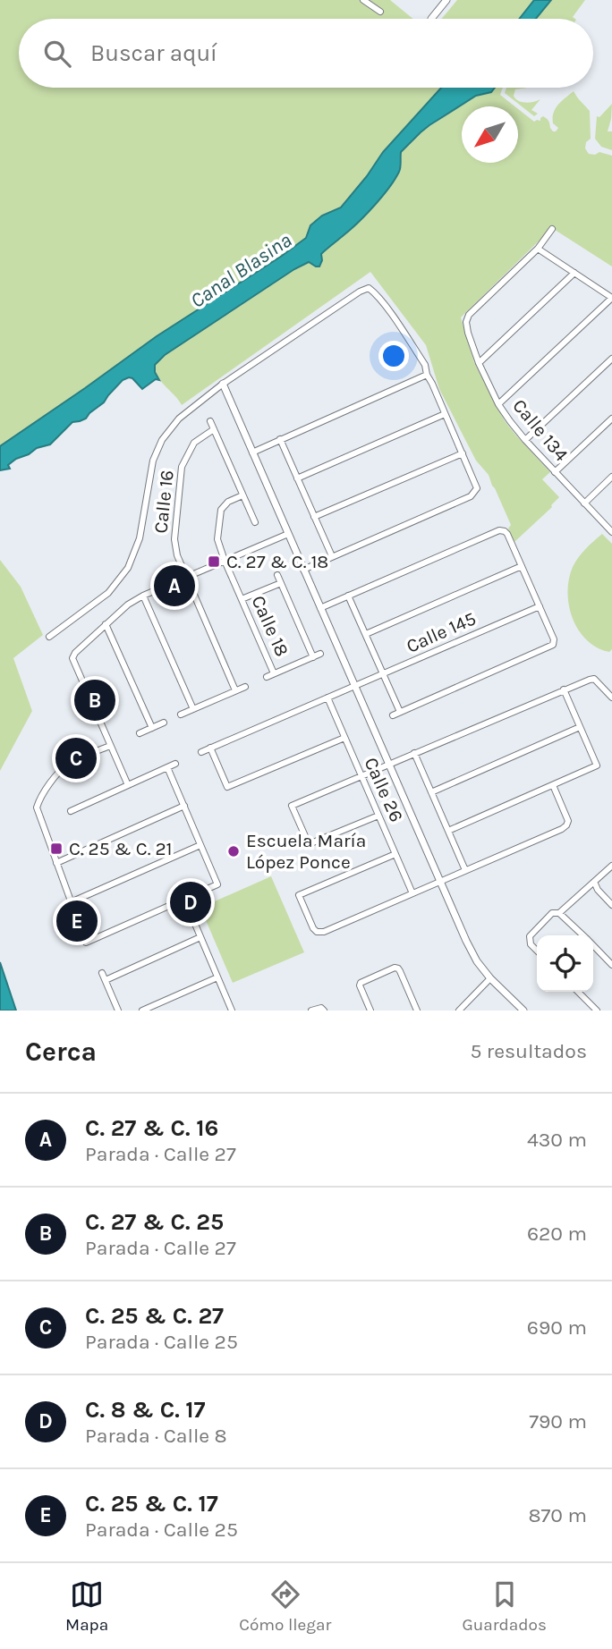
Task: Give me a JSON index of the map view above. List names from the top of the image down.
{
  "streets": {
    "street": [
      "Calle 134",
      "Calle 16",
      "Calle 18",
      "Calle 145",
      "Calle 26"
    ]
  },
  "crossings": [
    ["Calle 145", "Calle 26"]
  ],
  "water": ["Canal Blasina"],
  "places": {
    "transit": ["C. 27 & C. 18", "C. 25 & C. 21"],
    "other": ["Escuela María López Ponce"]
  },
  "north": "bottom left",
  "page": {
    "search": "Buscar aquí",
    "pins": [
      "A",
      "B",
      "C",
      "D",
      "E"
    ],
    "heading": ["Cerca", "5 resultados"],
    "list": [
      {
        "mark": "A",
        "name": "C. 27 & C. 16",
        "note": "Parada · Calle 27",
        "value": "430 m"
      },
      {
        "mark": "B",
        "name": "C. 27 & C. 25",
        "note": "Parada · Calle 27",
        "value": "620 m"
      },
      {
        "mark": "C",
        "name": "C. 25 & C. 27",
        "note": "Parada · Calle 25",
        "value": "690 m"
      },
      {
        "mark": "D",
        "name": "C. 8 & C. 17",
        "note": "Parada · Calle 8",
        "value": "790 m"
      },
      {
        "mark": "E",
        "name": "C. 25 & C. 17",
        "note": "Parada · Calle 25",
        "value": "870 m"
      }
    ],
    "nav": ["Mapa", "Cómo llegar", "Guardados"]
  }
}
